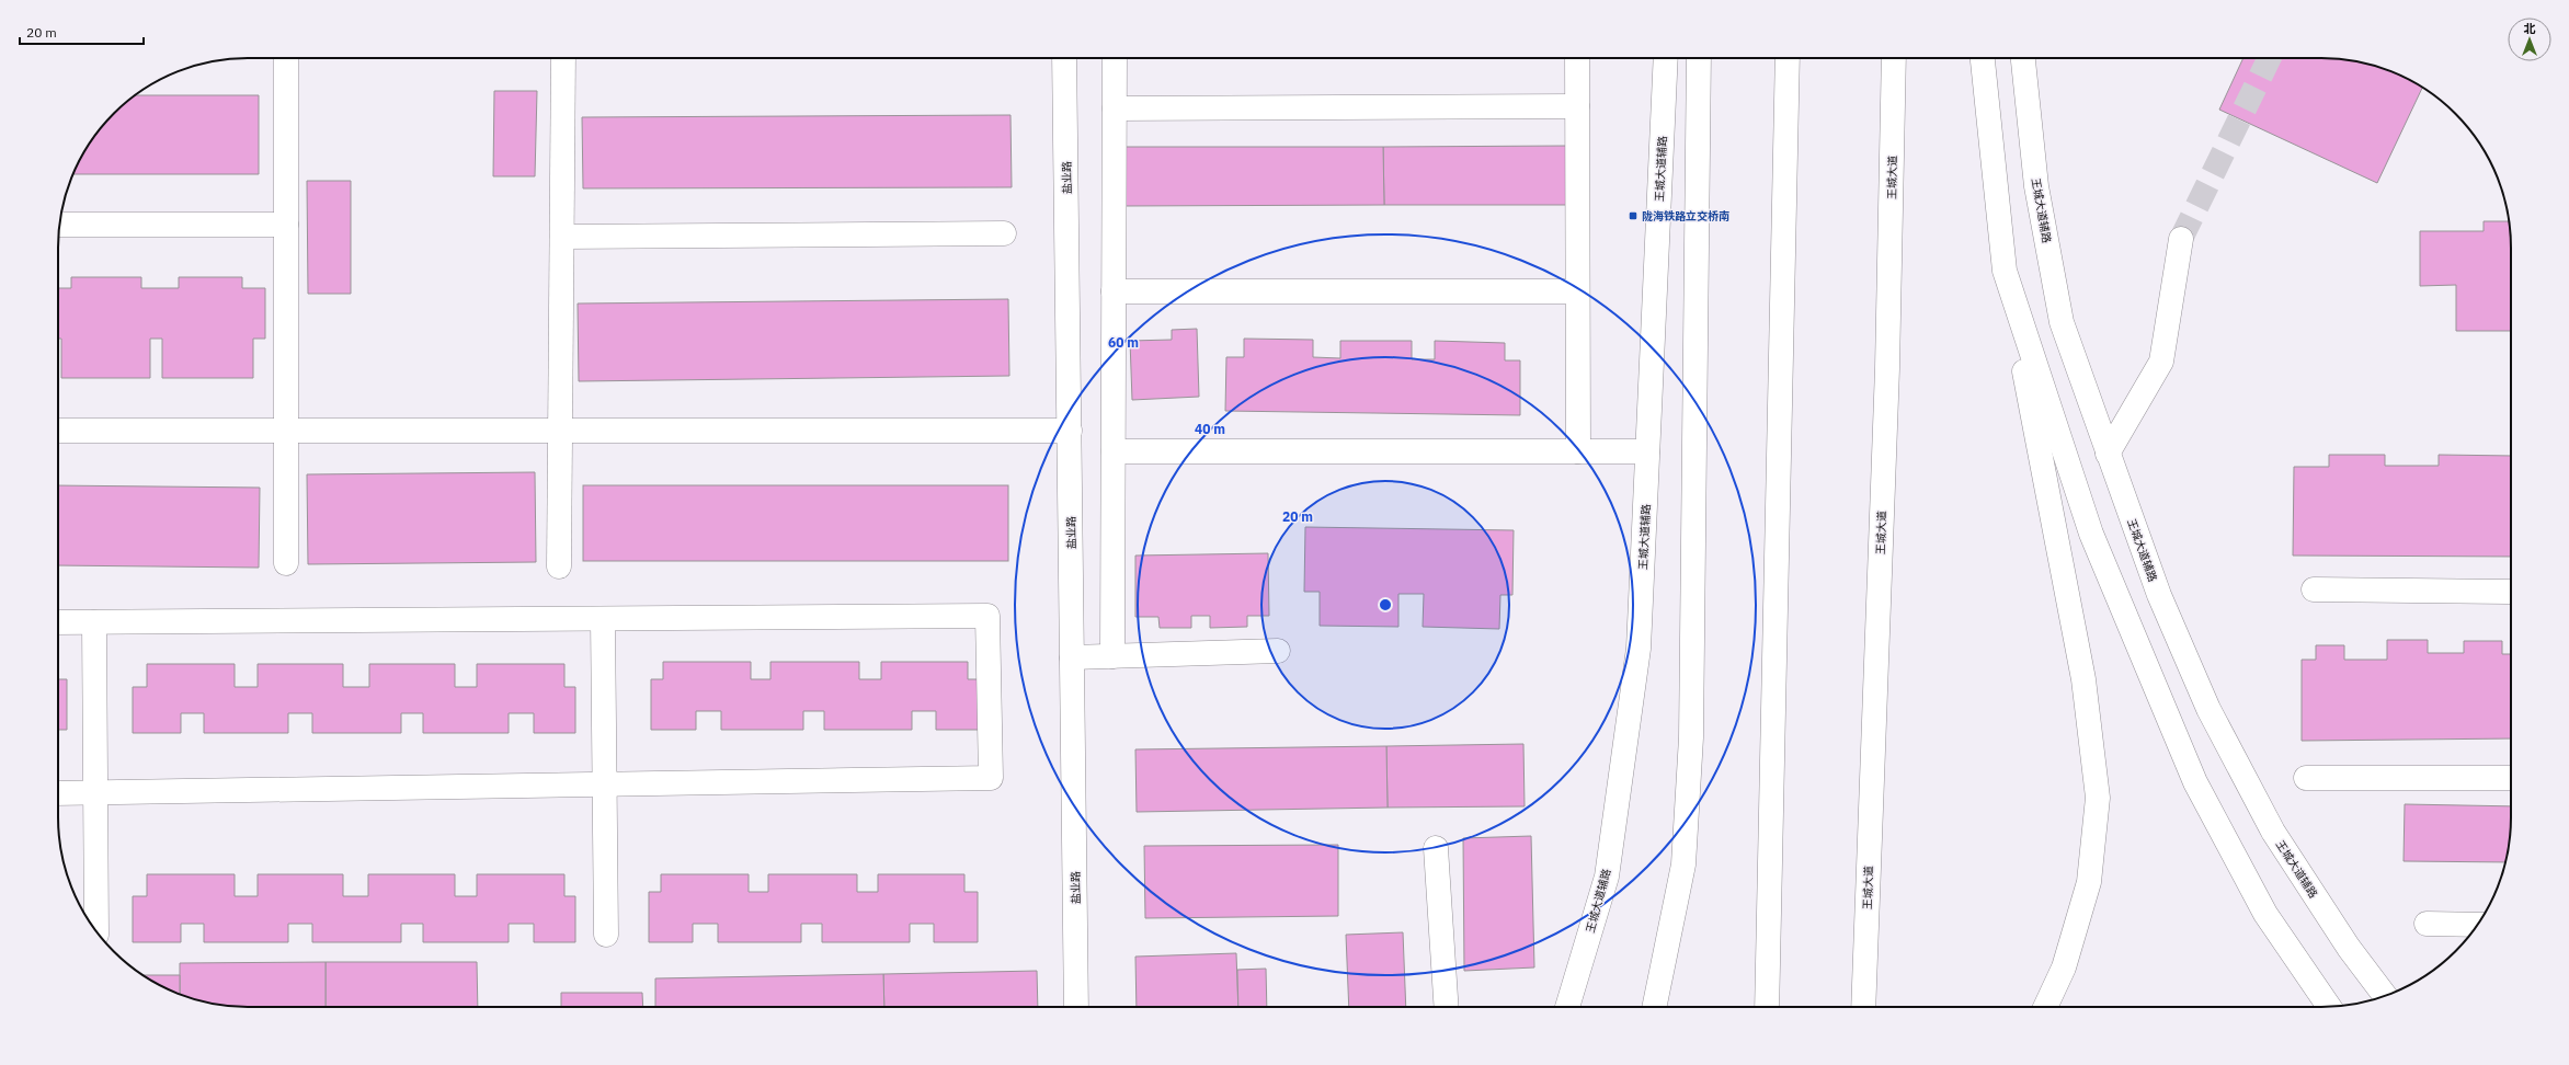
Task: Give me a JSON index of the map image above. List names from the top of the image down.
{
  "streets": {
    "main road": ["王城大道辅路", "盐业路", "王城大道"]
  },
  "places": {
    "transit": ["陇海铁路立交桥南"]
  },
  "scale_bar": "20 m",
  "north": "top",
  "rings": ["60 m", "40 m", "20 m"]
}
